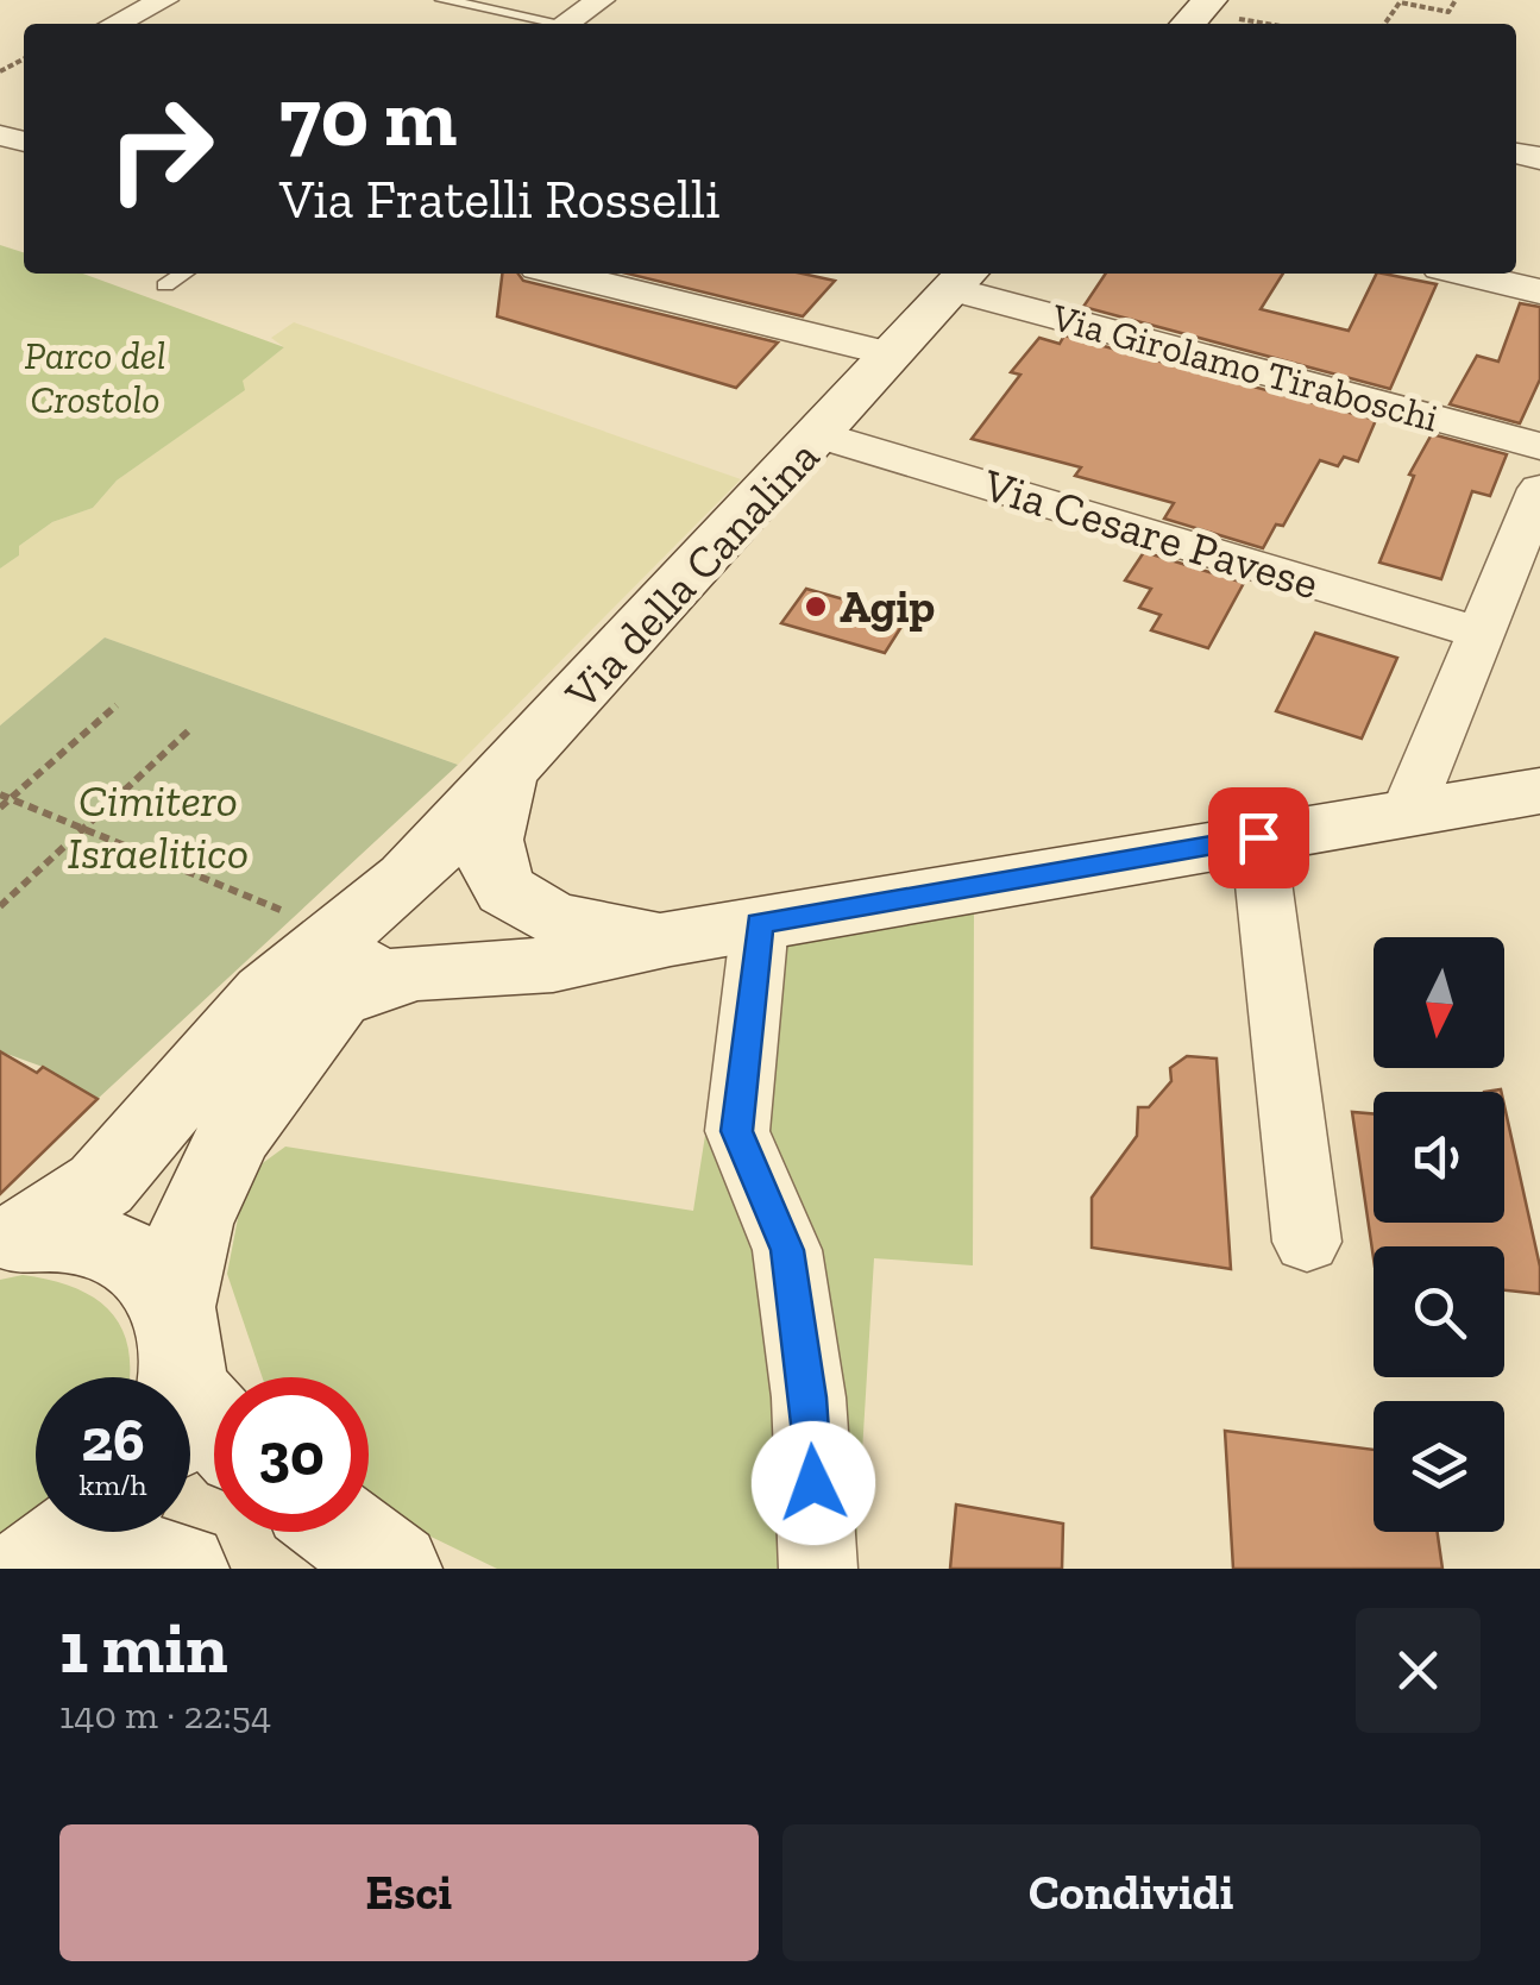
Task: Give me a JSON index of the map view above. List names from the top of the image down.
{
  "streets": {
    "street": ["Via Girolamo Tiraboschi", "Via Cesare Pavese", "Via della Canalina"]
  },
  "crossings": [
    ["Via Girolamo Tiraboschi", "Via della Canalina"],
    ["Via Cesare Pavese", "Via della Canalina"]
  ],
  "parks": ["Parco del Crostolo", "Cimitero Israelitico"],
  "places": ["Agip"],
  "north": "bottom",
  "page": {
    "turn": ["70 m", "Via Fratelli Rosselli"],
    "speed": "26 km/h",
    "limit": "30",
    "heading": ["1 min", "140 m · 22:54"],
    "buttons": ["Esci", "Condividi"]
  }
}
